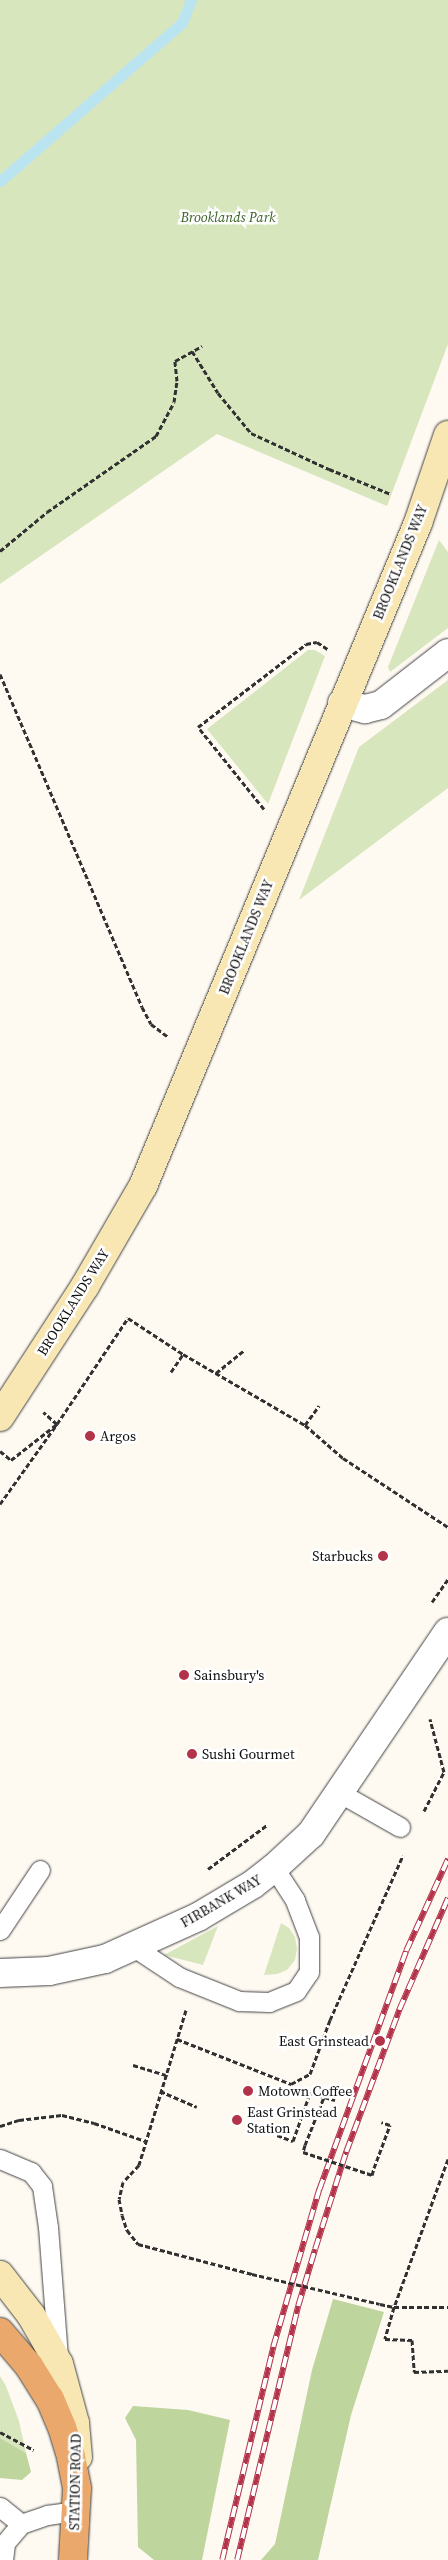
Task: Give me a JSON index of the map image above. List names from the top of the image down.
{
  "streets": {
    "highway": ["STATION ROAD"],
    "main road": ["BROOKLANDS WAY"],
    "street": ["FIRBANK WAY"]
  },
  "parks": ["Brooklands Park"],
  "places": [
    "Argos",
    "Starbucks",
    "Sainsbury's",
    "Sushi Gourmet",
    "East Grinstead",
    "Motown Coffee",
    "East Grinstead Station"
  ]
}
